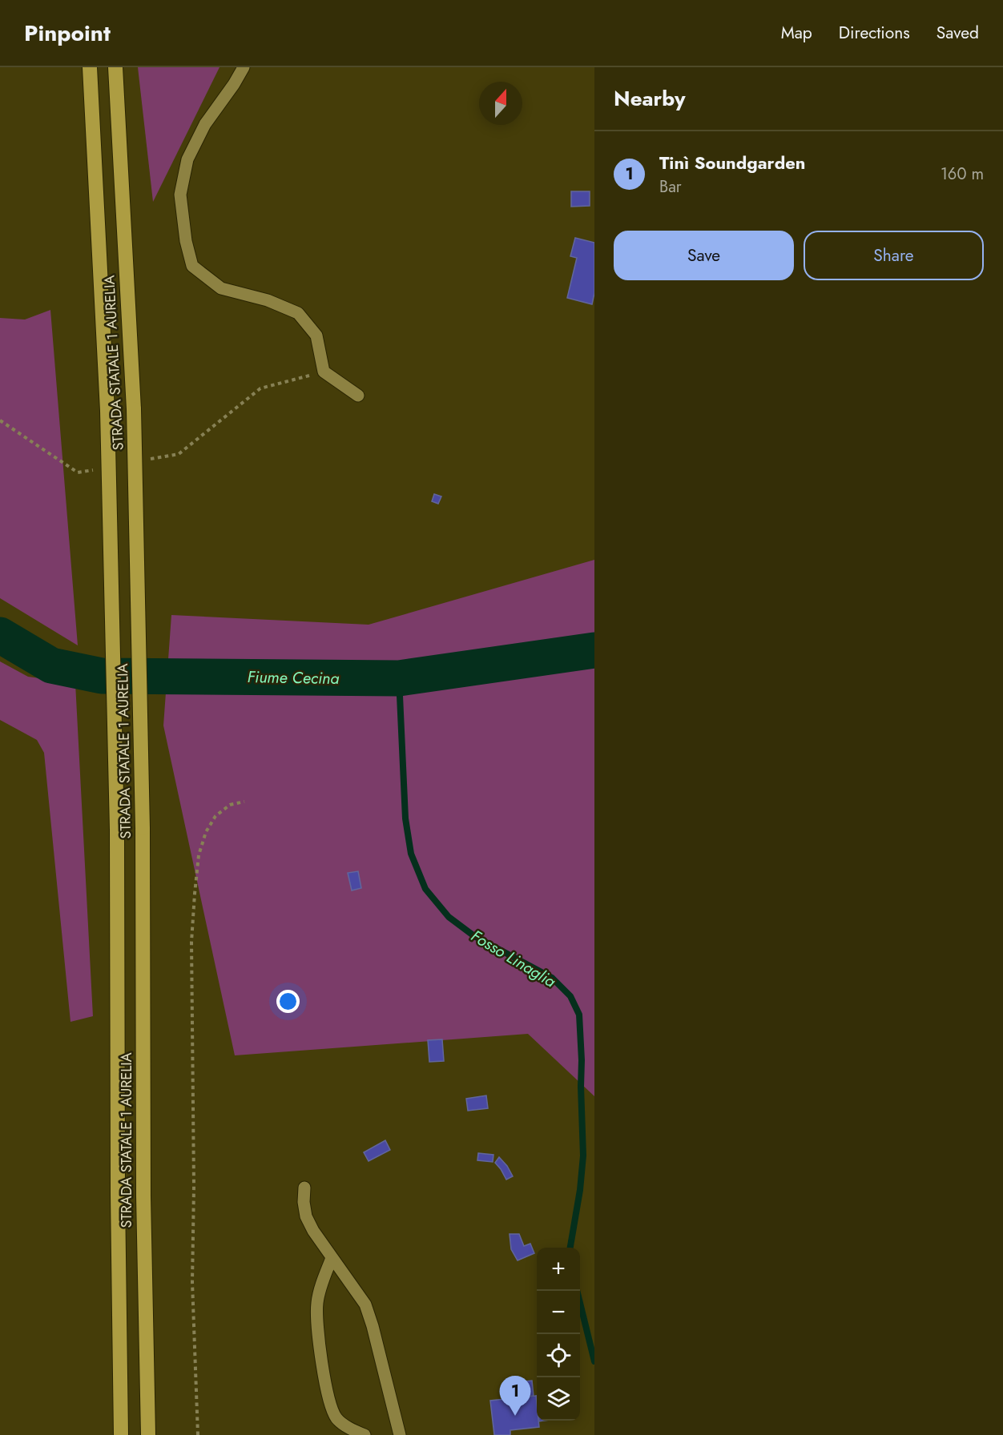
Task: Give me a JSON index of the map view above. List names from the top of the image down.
{
  "streets": {
    "highway": ["STRADA STATALE 1 AURELIA"]
  },
  "water": ["Fiume Cecina", "Fosso Linaglia"],
  "north": "top",
  "page": {
    "header": "Pinpoint",
    "nav": ["Map", "Directions", "Saved"],
    "heading": "Nearby",
    "list": [
      {
        "mark": "1",
        "name": "Tinì Soundgarden",
        "note": "Bar",
        "value": "160 m"
      }
    ],
    "buttons": ["Save", "Share"],
    "map_buttons": ["+", "−"],
    "pins": "1"
  }
}
